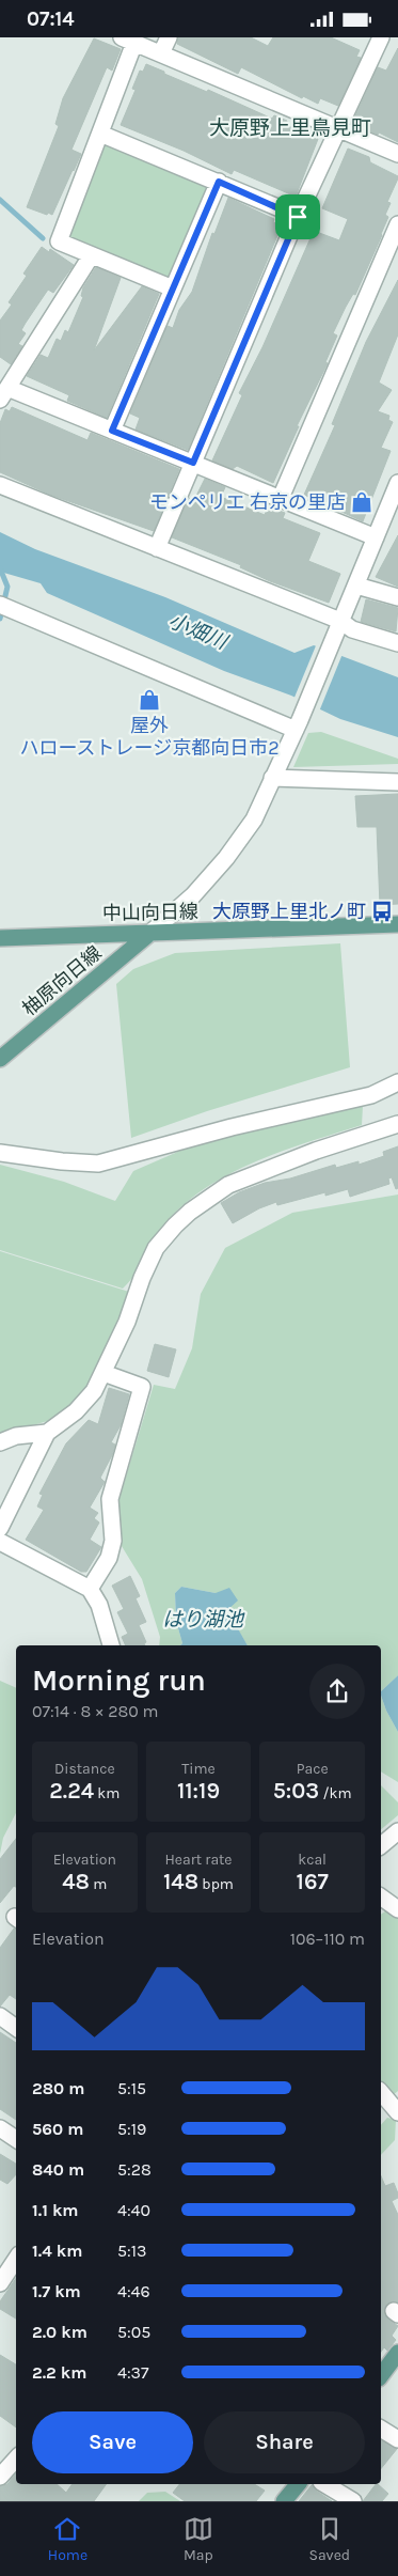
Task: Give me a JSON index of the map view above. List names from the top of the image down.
{
  "streets": {
    "main road": ["中山向日線", "柚原向日線"]
  },
  "crossings": [
    ["中山向日線", "柚原向日線"]
  ],
  "districts": ["大原野上里鳥見町"],
  "water": ["小畑川", "はり湖池"],
  "places": {
    "shop": ["モンペリエ 右京の里店", "屋外 ハローストレージ京都向日市2"],
    "bus stop": ["大原野上里北ノ町"]
  },
  "page": {
    "status": "07:14",
    "heading": ["Morning run", "07:14 · 8 × 280 m"],
    "stats": [
      ["Distance", "2.24 km"],
      ["Time", "11:19"],
      ["Pace", "5:03 /km"],
      ["Elevation", "48 m"],
      ["Heart rate", "148 bpm"],
      ["kcal", "167"]
    ],
    "chart": ["Elevation", "106–110 m"],
    "list": [
      {
        "name": "280 m",
        "note": "5:15"
      },
      {
        "name": "560 m",
        "note": "5:19"
      },
      {
        "name": "840 m",
        "note": "5:28"
      },
      {
        "name": "1.1 km",
        "note": "4:40"
      },
      {
        "name": "1.4 km",
        "note": "5:13"
      },
      {
        "name": "1.7 km",
        "note": "4:46"
      },
      {
        "name": "2.0 km",
        "note": "5:05"
      },
      {
        "name": "2.2 km",
        "note": "4:37"
      }
    ],
    "buttons": ["Save", "Share"],
    "tabs": ["Home", "Map", "Saved"]
  }
}
